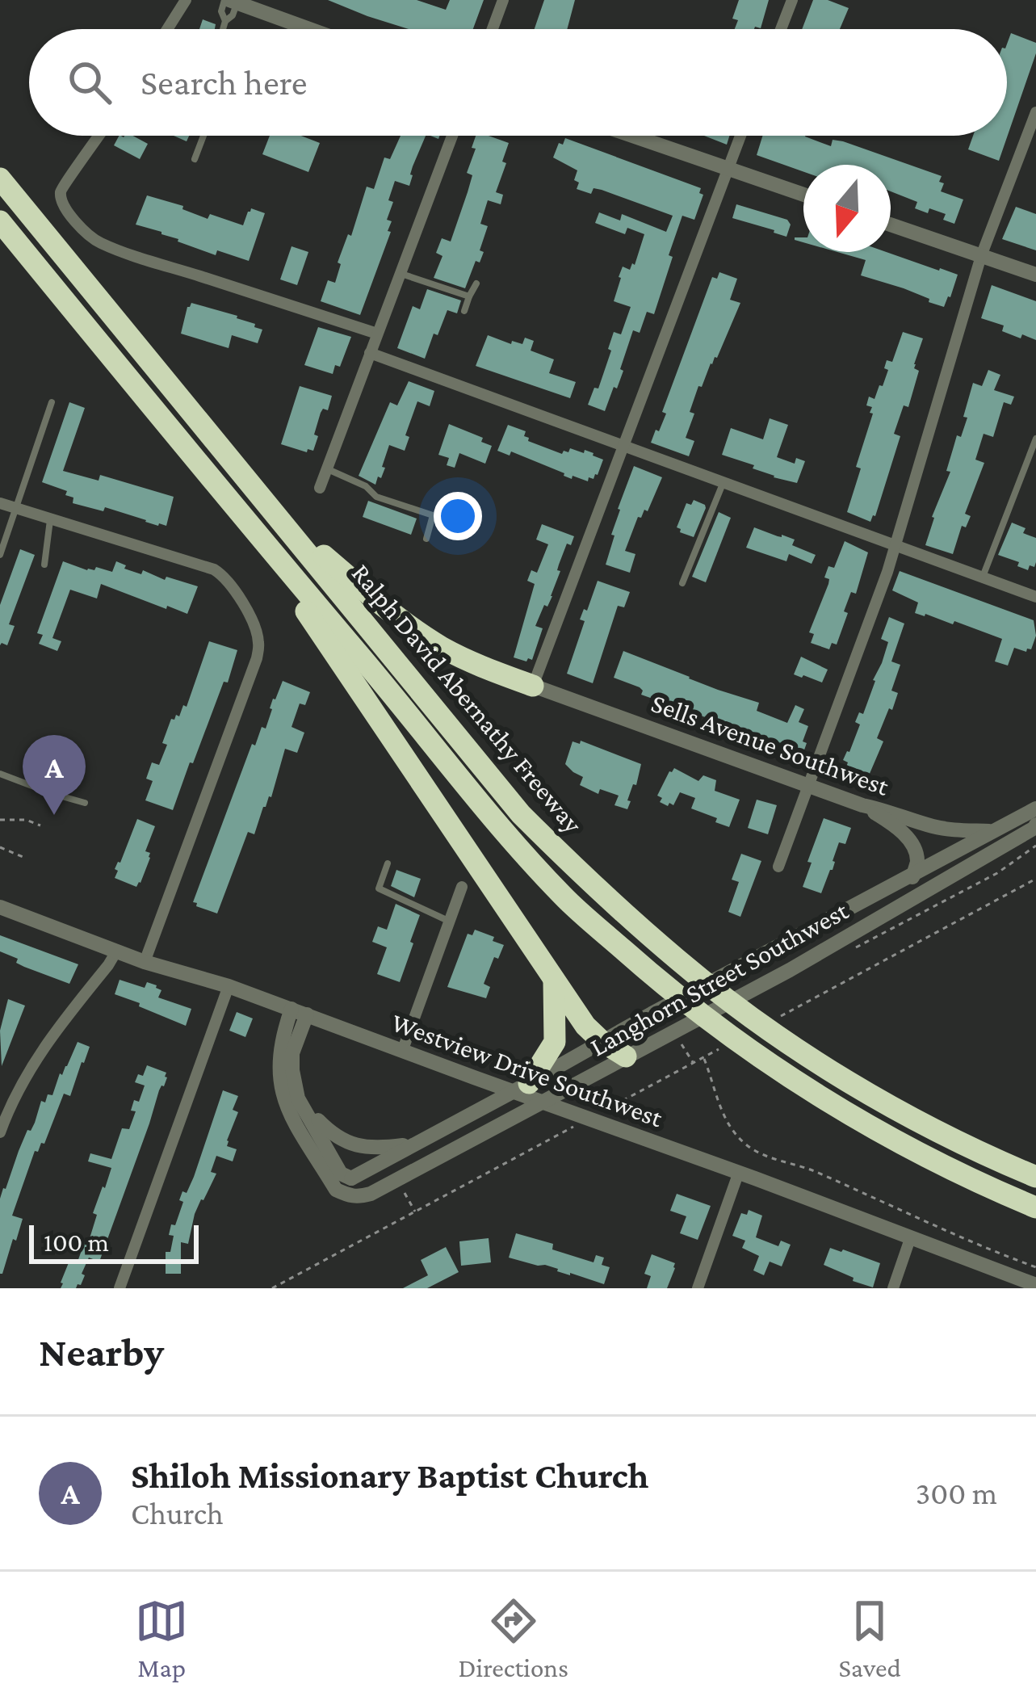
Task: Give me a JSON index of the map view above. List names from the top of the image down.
{
  "streets": {
    "highway": ["Ralph David Abernathy Freeway"],
    "street": ["Sells Avenue Southwest", "Langhorn Street Southwest", "Westview Drive Southwest"]
  },
  "crossings": [
    ["Sells Avenue Southwest", "Langhorn Street Southwest"]
  ],
  "scale_bar": "100 m",
  "north": "bottom",
  "page": {
    "search": "Search here",
    "pins": "A",
    "scale": "100 m",
    "heading": "Nearby",
    "list": [
      {
        "mark": "A",
        "name": "Shiloh Missionary Baptist Church",
        "note": "Church",
        "value": "300 m"
      }
    ],
    "nav": ["Map", "Directions", "Saved"]
  }
}
